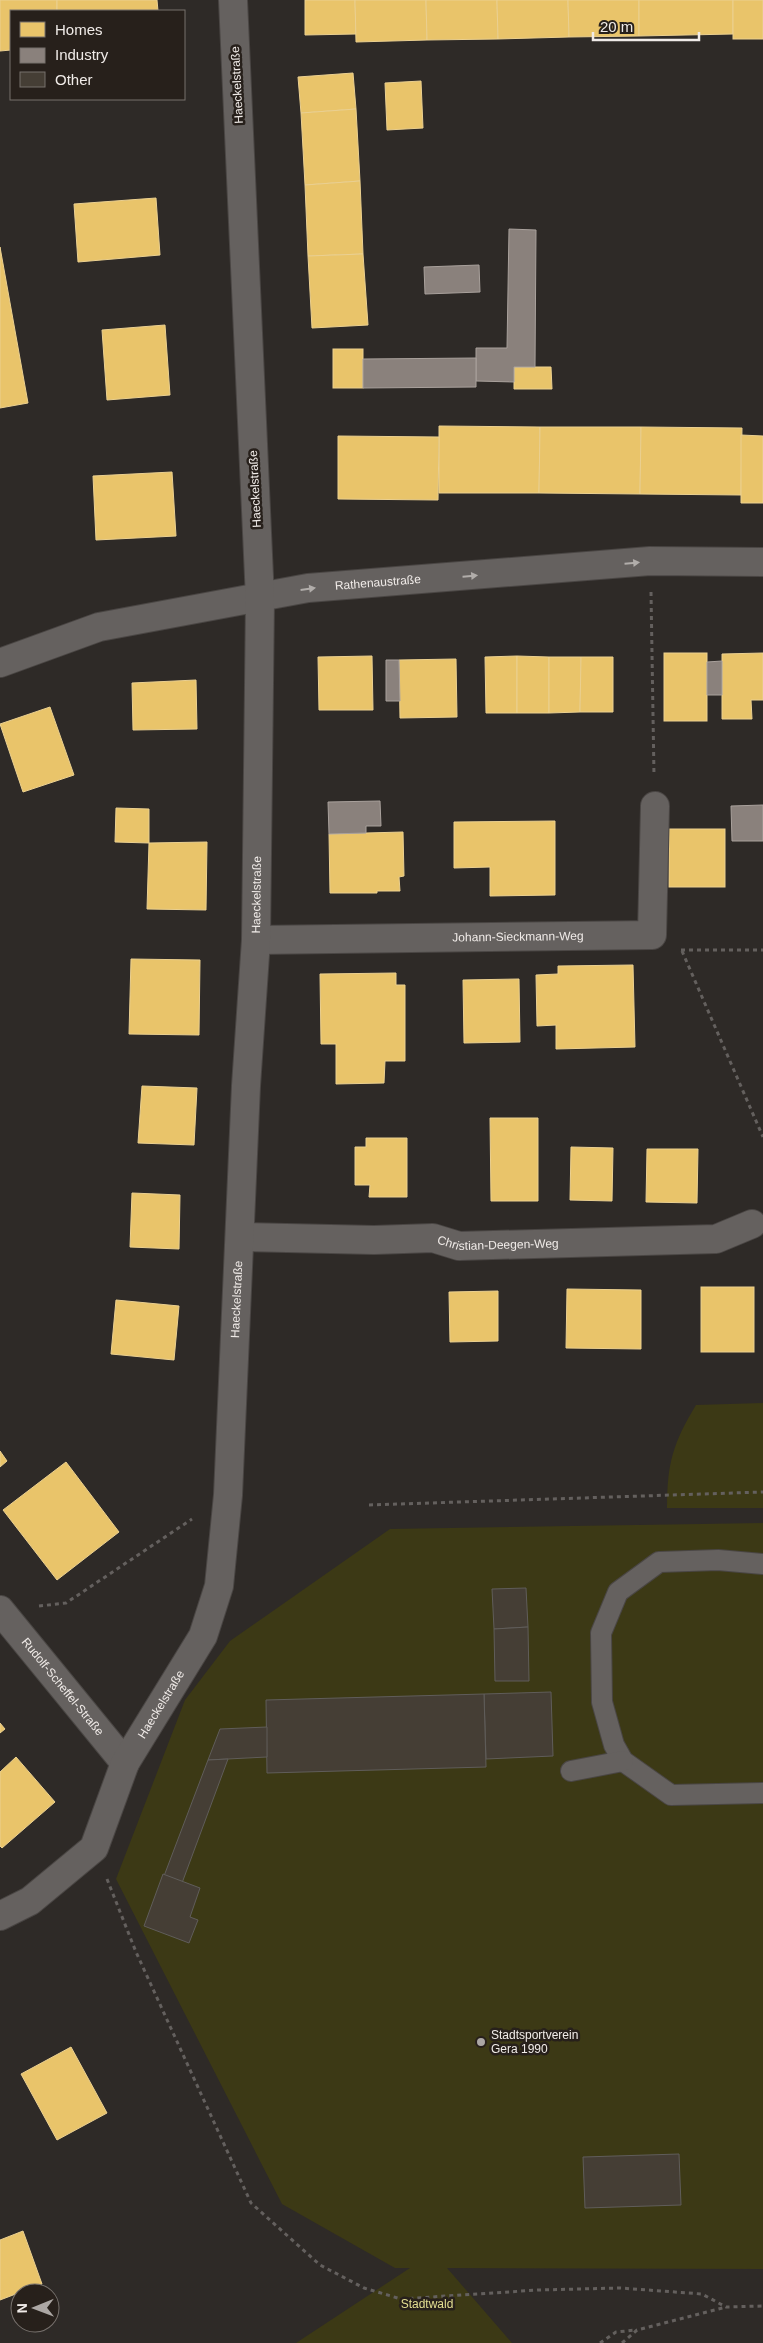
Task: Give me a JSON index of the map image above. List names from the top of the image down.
{
  "streets": {
    "street": [
      "Haeckelstraße",
      "Rathenaustraße",
      "Johann-Sieckmann-Weg",
      "Christian-Deegen-Weg",
      "Rudolf-Scheffel-Straße"
    ]
  },
  "crossings": [
    ["Haeckelstraße", "Rathenaustraße"],
    ["Haeckelstraße", "Johann-Sieckmann-Weg"],
    ["Haeckelstraße", "Christian-Deegen-Weg"],
    ["Haeckelstraße", "Rudolf-Scheffel-Straße"]
  ],
  "one_way": ["Rathenaustraße"],
  "parks": ["Stadtwald"],
  "places": ["Stadtsportverein Gera 1990"],
  "legend": ["Homes", "Industry", "Other"],
  "scale_bar": "20 m",
  "north": "left"
}
